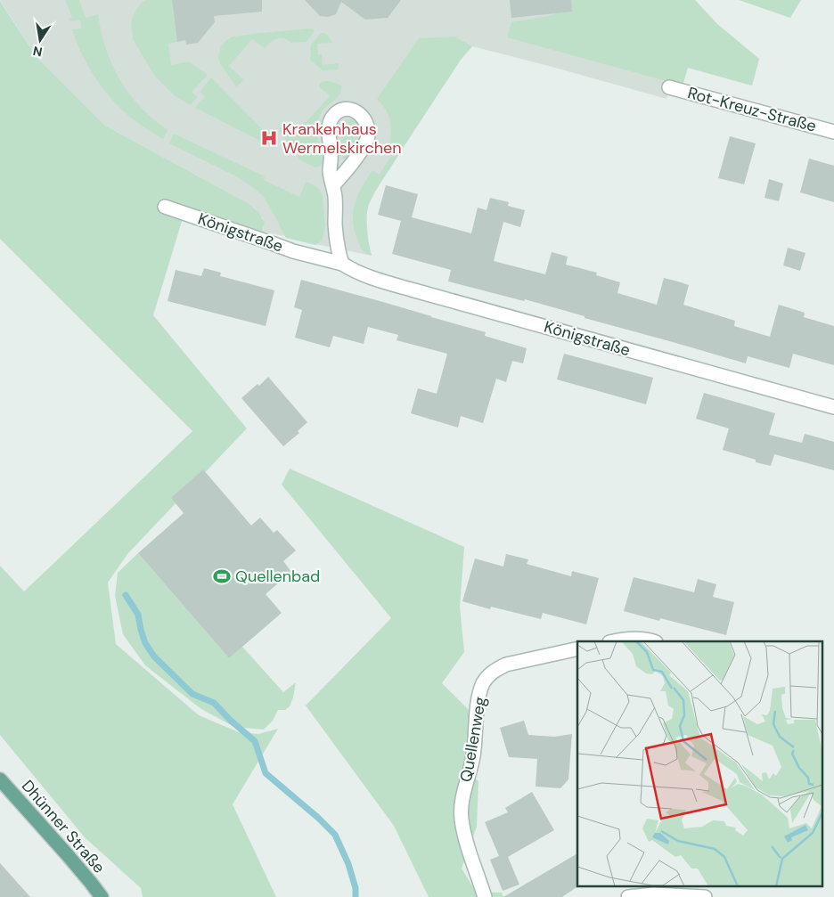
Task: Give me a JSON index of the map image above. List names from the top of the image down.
{
  "streets": {
    "main road": ["Dhünner Straße"],
    "street": ["Rot-Kreuz-Straße", "Königstraße", "Quellenweg"]
  },
  "places": {
    "hospital": ["Krankenhaus Wermelskirchen"],
    "sports": ["Quellenbad"]
  },
  "north": "bottom"
}
